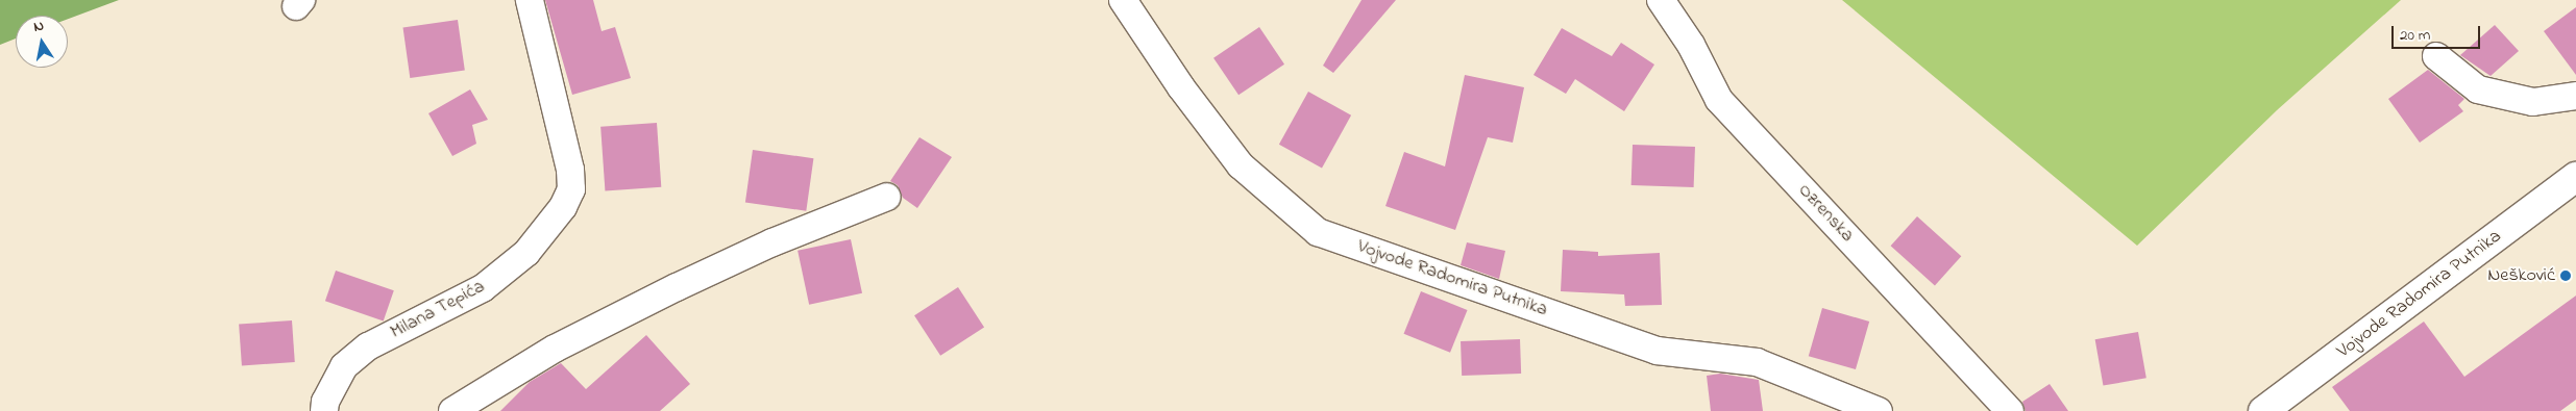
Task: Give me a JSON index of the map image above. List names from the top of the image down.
{
  "streets": {
    "main road": ["Vojvode Radomira Putnika"],
    "street": ["Ozrenska", "Milana Tepića"]
  },
  "places": ["Nešković"],
  "scale_bar": "20 m",
  "north": "top"
}
